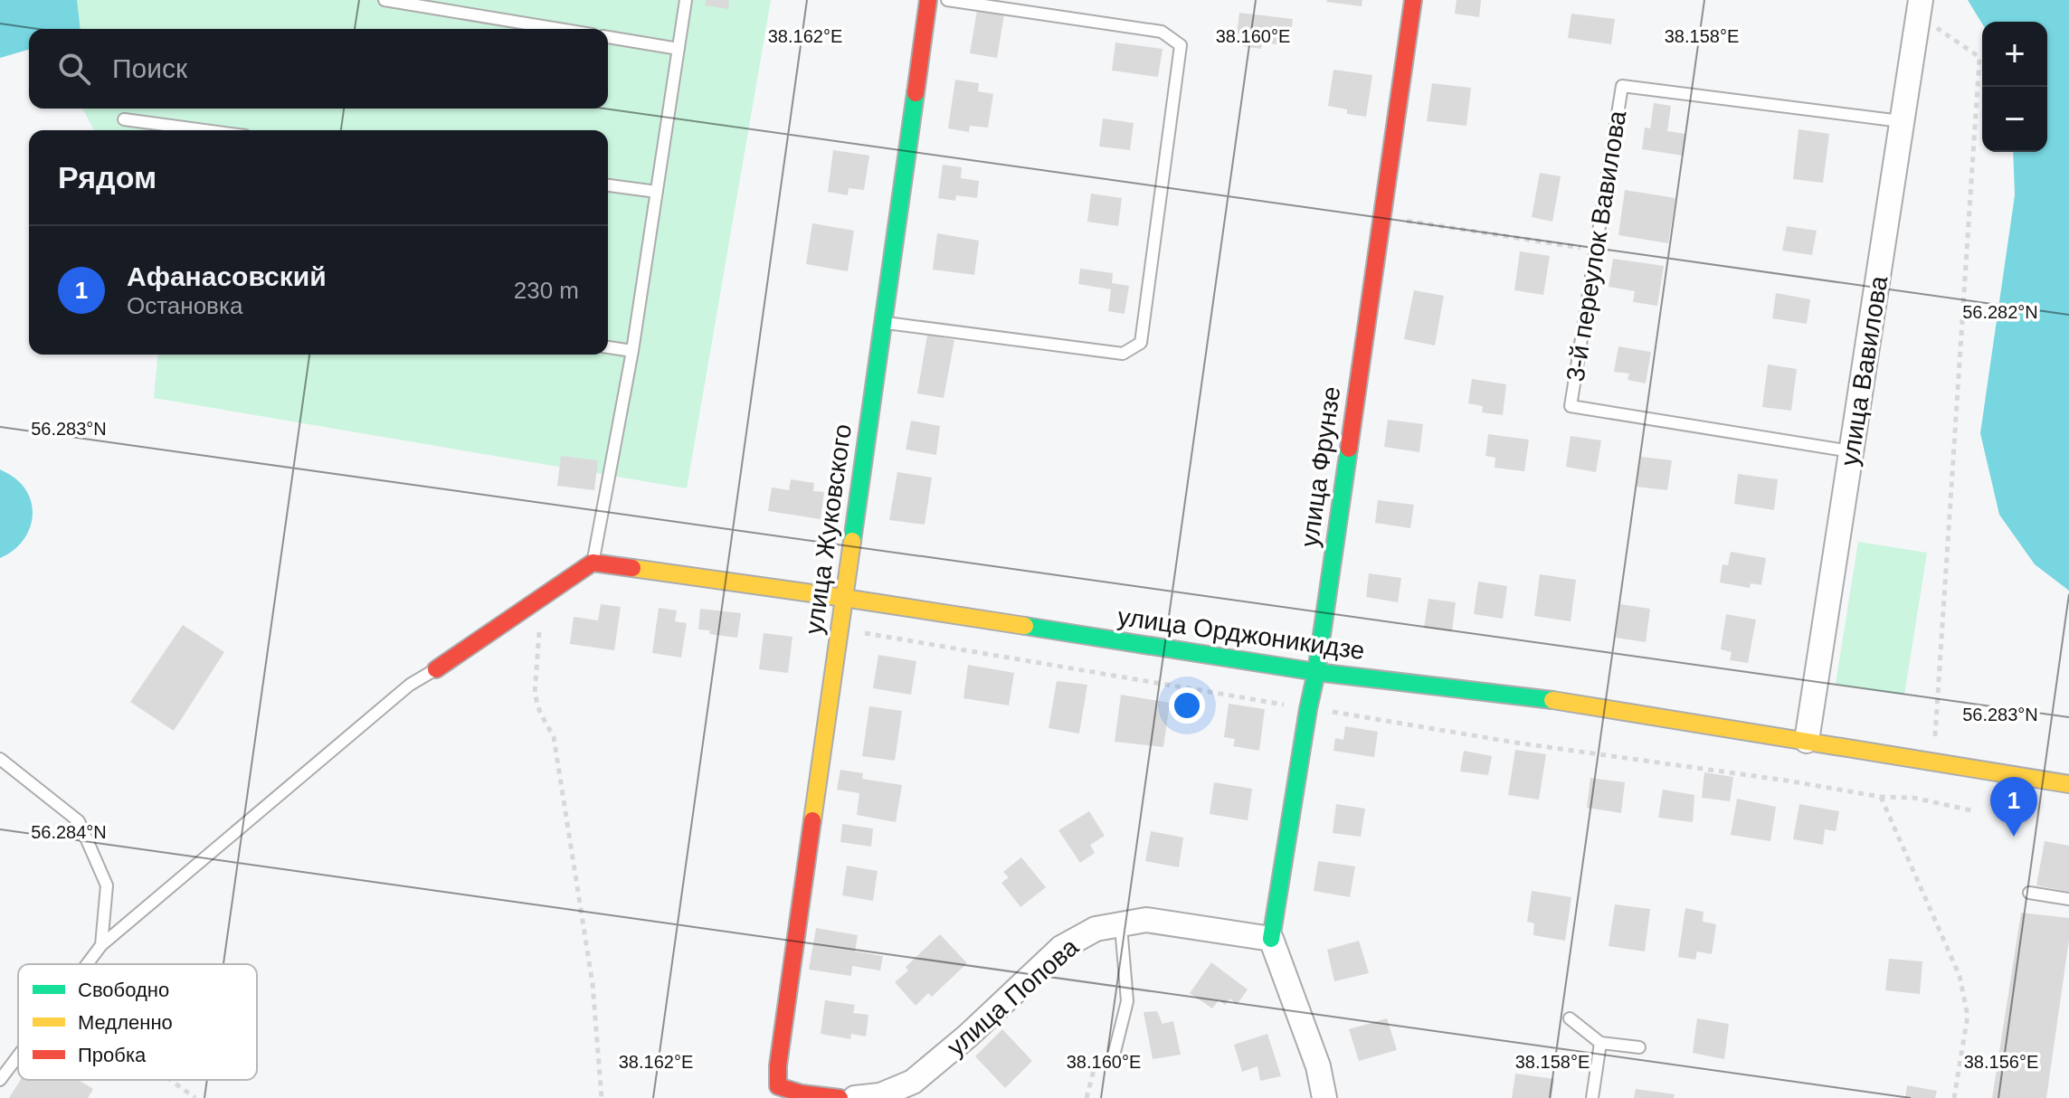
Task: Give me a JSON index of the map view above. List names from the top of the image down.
{
  "streets": {
    "street": [
      "улица Вавилова",
      "улица Фрунзе",
      "улица Жуковского",
      "улица Орджоникидзе",
      "улица Попова"
    ],
    "lane": ["3-й переулок Вавилова"]
  },
  "crossings": [
    ["3-й переулок Вавилова", "улица Вавилова"],
    ["улица Вавилова", "улица Орджоникидзе"],
    ["улица Фрунзе", "улица Орджоникидзе"],
    ["улица Фрунзе", "улица Попова"],
    ["улица Жуковского", "улица Орджоникидзе"]
  ],
  "legend": ["Свободно", "Медленно", "Пробка"],
  "page": {
    "map_buttons": ["+", "−"],
    "search": "Поиск",
    "heading": "Рядом",
    "list": [
      {
        "mark": "1",
        "name": "Афанасовский",
        "note": "Остановка",
        "value": "230 m"
      }
    ],
    "pins": "1"
  },
  "coordinates": [
    "38.162°E",
    "38.160°E",
    "38.158°E",
    "56.282°N",
    "56.283°N",
    "56.284°N",
    "38.156°E"
  ]
}
